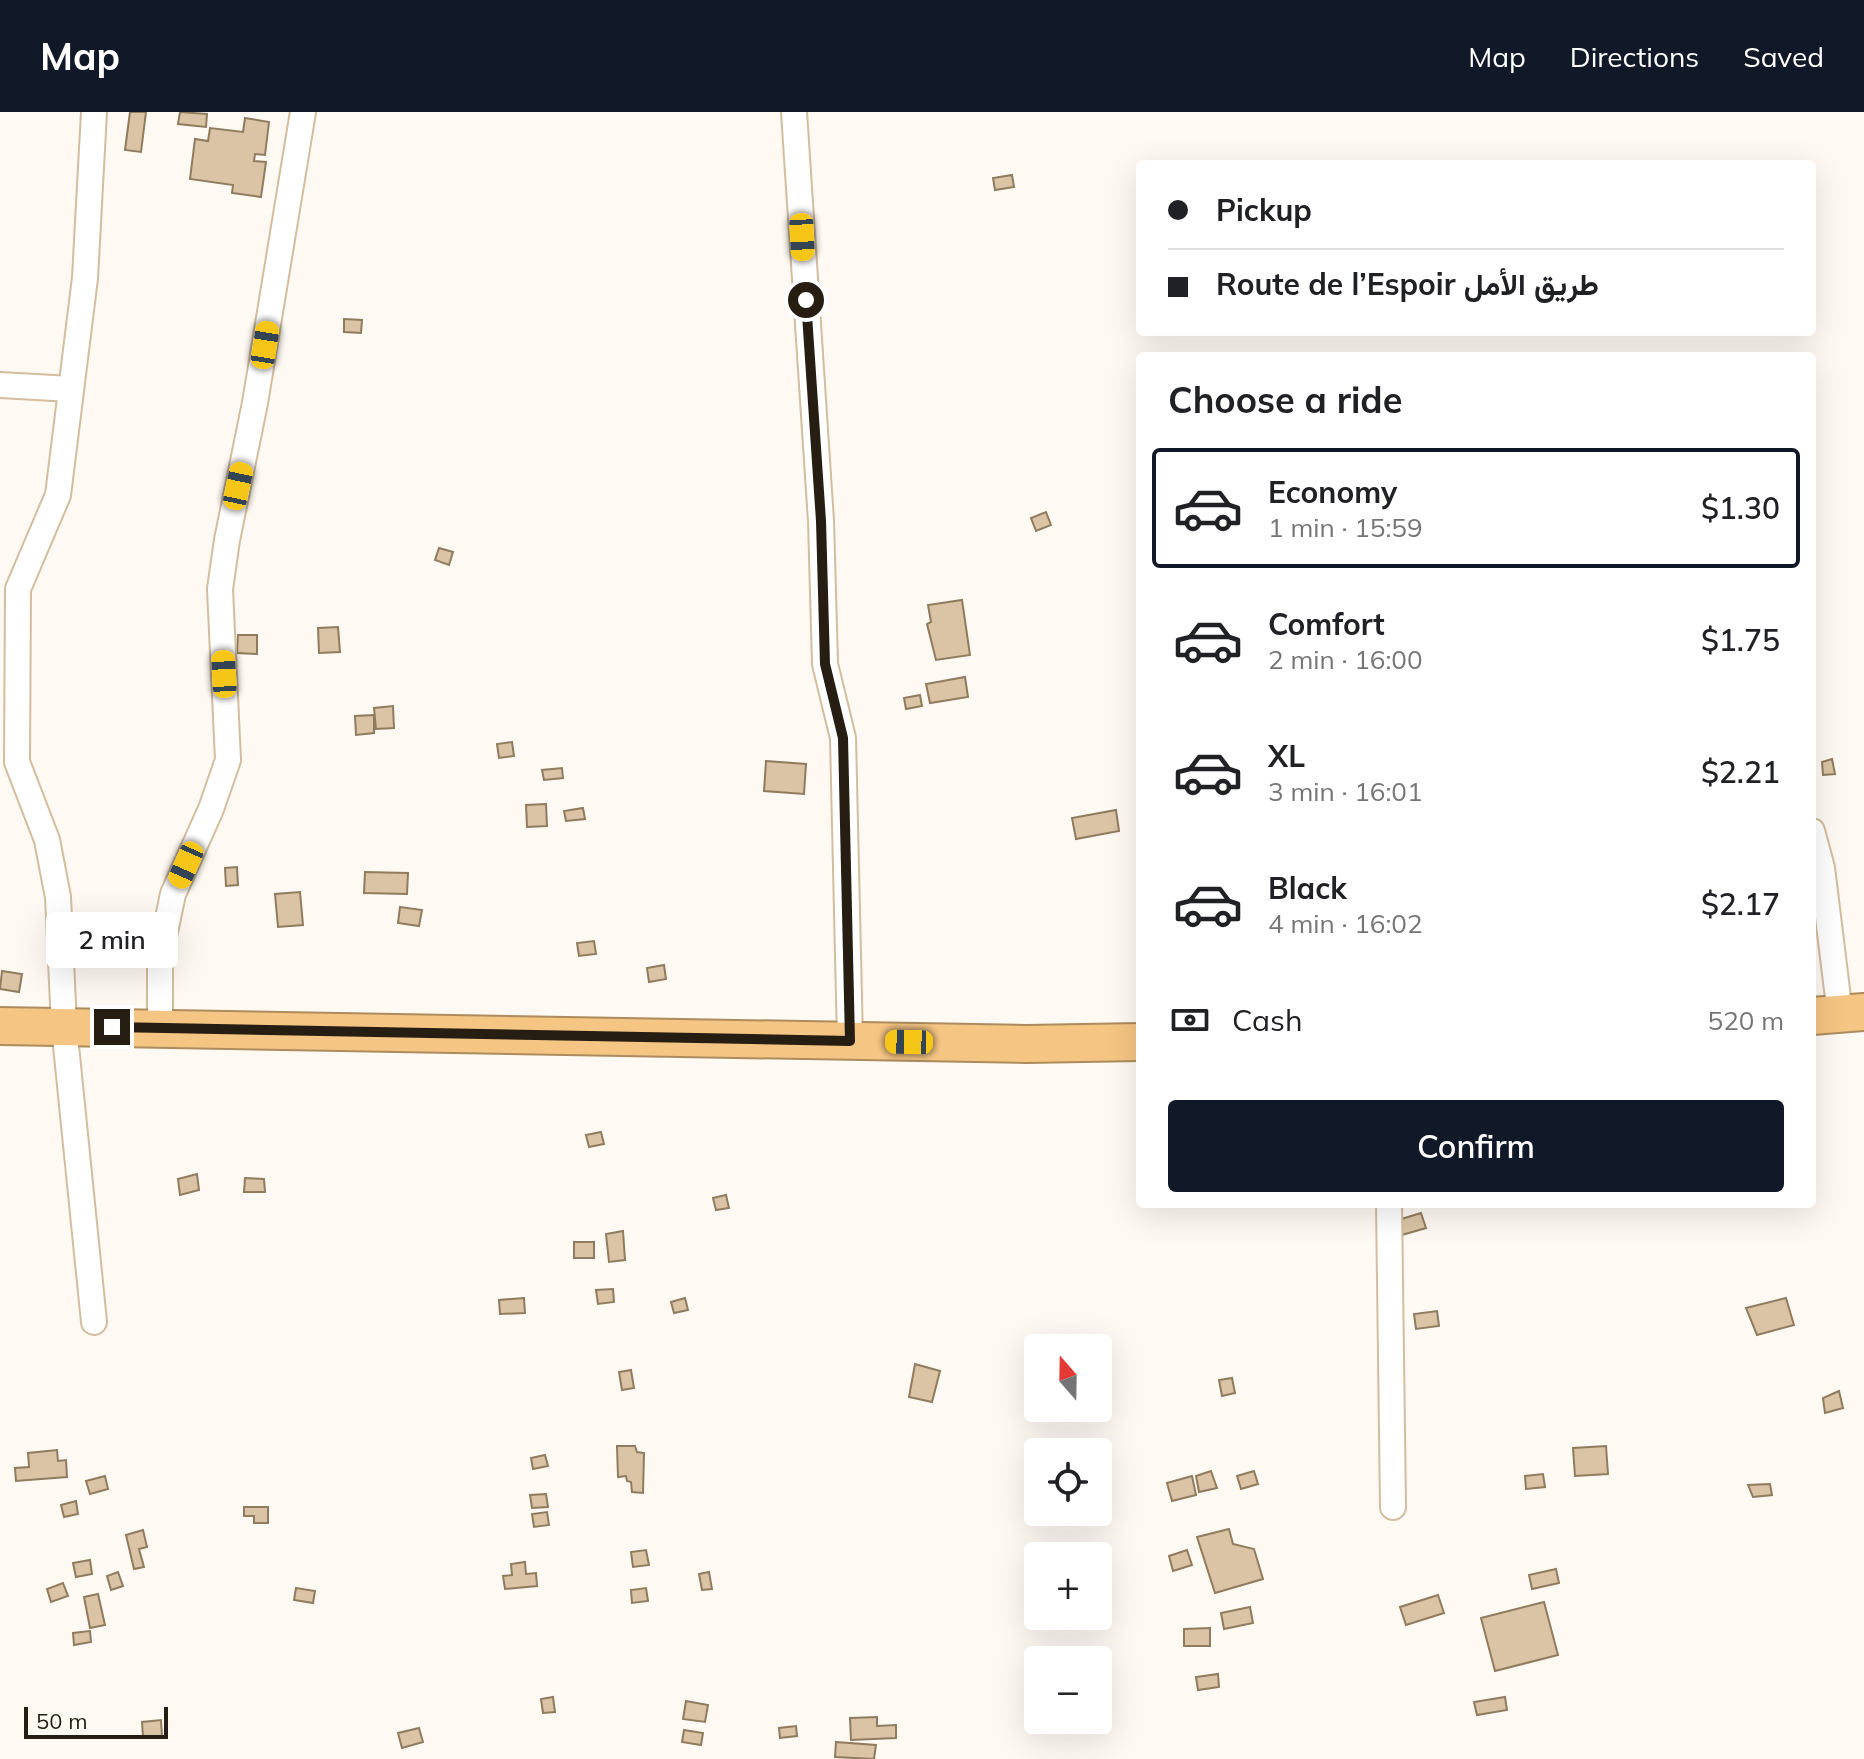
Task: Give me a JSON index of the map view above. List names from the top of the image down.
{
  "scale_bar": "50 m",
  "north": "top",
  "page": {
    "header": "Map",
    "nav": ["Map", "Directions", "Saved"],
    "banner": ["Pickup", "Route de l’Espoir طريق الأمل"],
    "heading": "Choose a ride",
    "list": [
      {
        "name": "Economy",
        "note": "1 min · 15:59",
        "value": "$1.30"
      },
      {
        "name": "Comfort",
        "note": "2 min · 16:00",
        "value": "$1.75"
      },
      {
        "name": "XL",
        "note": "3 min · 16:01",
        "value": "$2.21"
      },
      {
        "name": "Black",
        "note": "4 min · 16:02",
        "value": "$2.17"
      }
    ],
    "bubble": "2 min",
    "pay": ["Cash", "520 m"],
    "buttons": "Confirm",
    "map_buttons": ["+", "−"],
    "scale": "50 m"
  }
}
